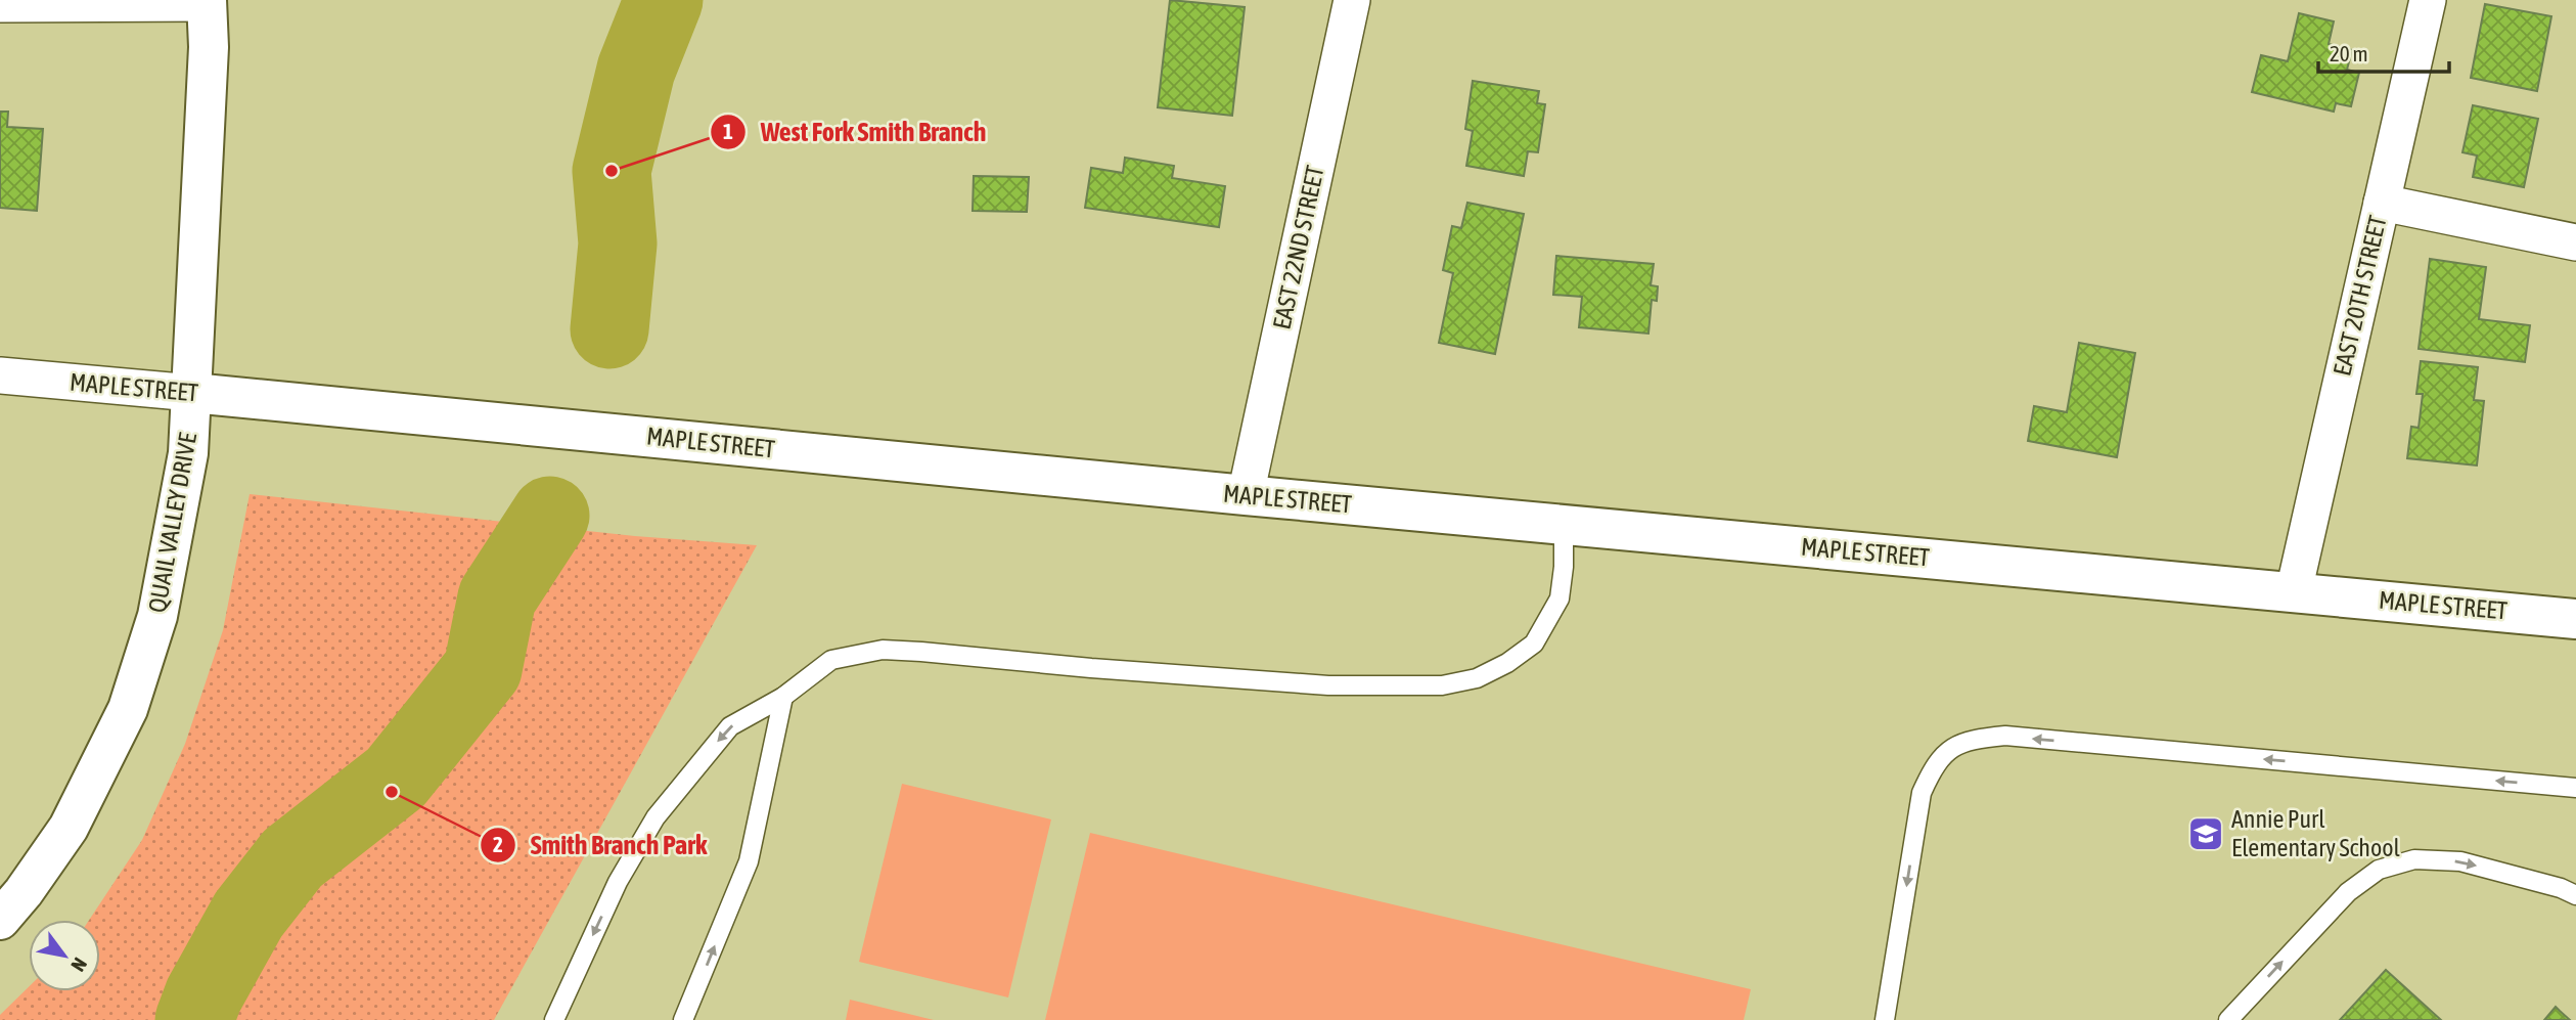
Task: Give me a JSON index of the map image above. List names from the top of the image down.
{
  "streets": {
    "street": [
      "EAST 22ND STREET",
      "EAST 20TH STREET",
      "MAPLE STREET",
      "QUAIL VALLEY DRIVE"
    ]
  },
  "crossings": [
    ["EAST 22ND STREET", "MAPLE STREET"],
    ["EAST 20TH STREET", "MAPLE STREET"],
    ["MAPLE STREET", "QUAIL VALLEY DRIVE"]
  ],
  "places": {
    "other": ["West Fork Smith Branch", "Smith Branch Park"],
    "school or university": ["Annie Purl Elementary School"]
  },
  "scale_bar": "20 m",
  "north": "bottom right"
}
